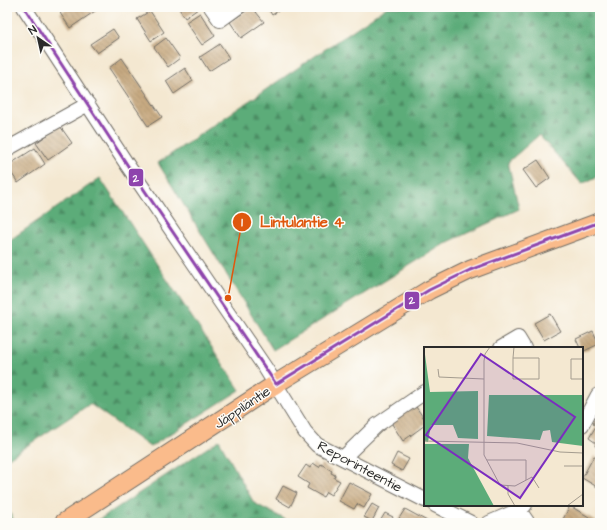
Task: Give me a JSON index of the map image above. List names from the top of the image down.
{
  "streets": {
    "main road": ["Jäppiläntie"],
    "street": ["Reporinteentie"]
  },
  "crossings": [
    ["Jäppiläntie", "Reporinteentie"]
  ],
  "places": ["Lintulantie 4"],
  "lines": ["transit line 2"],
  "north": "top left"
}
